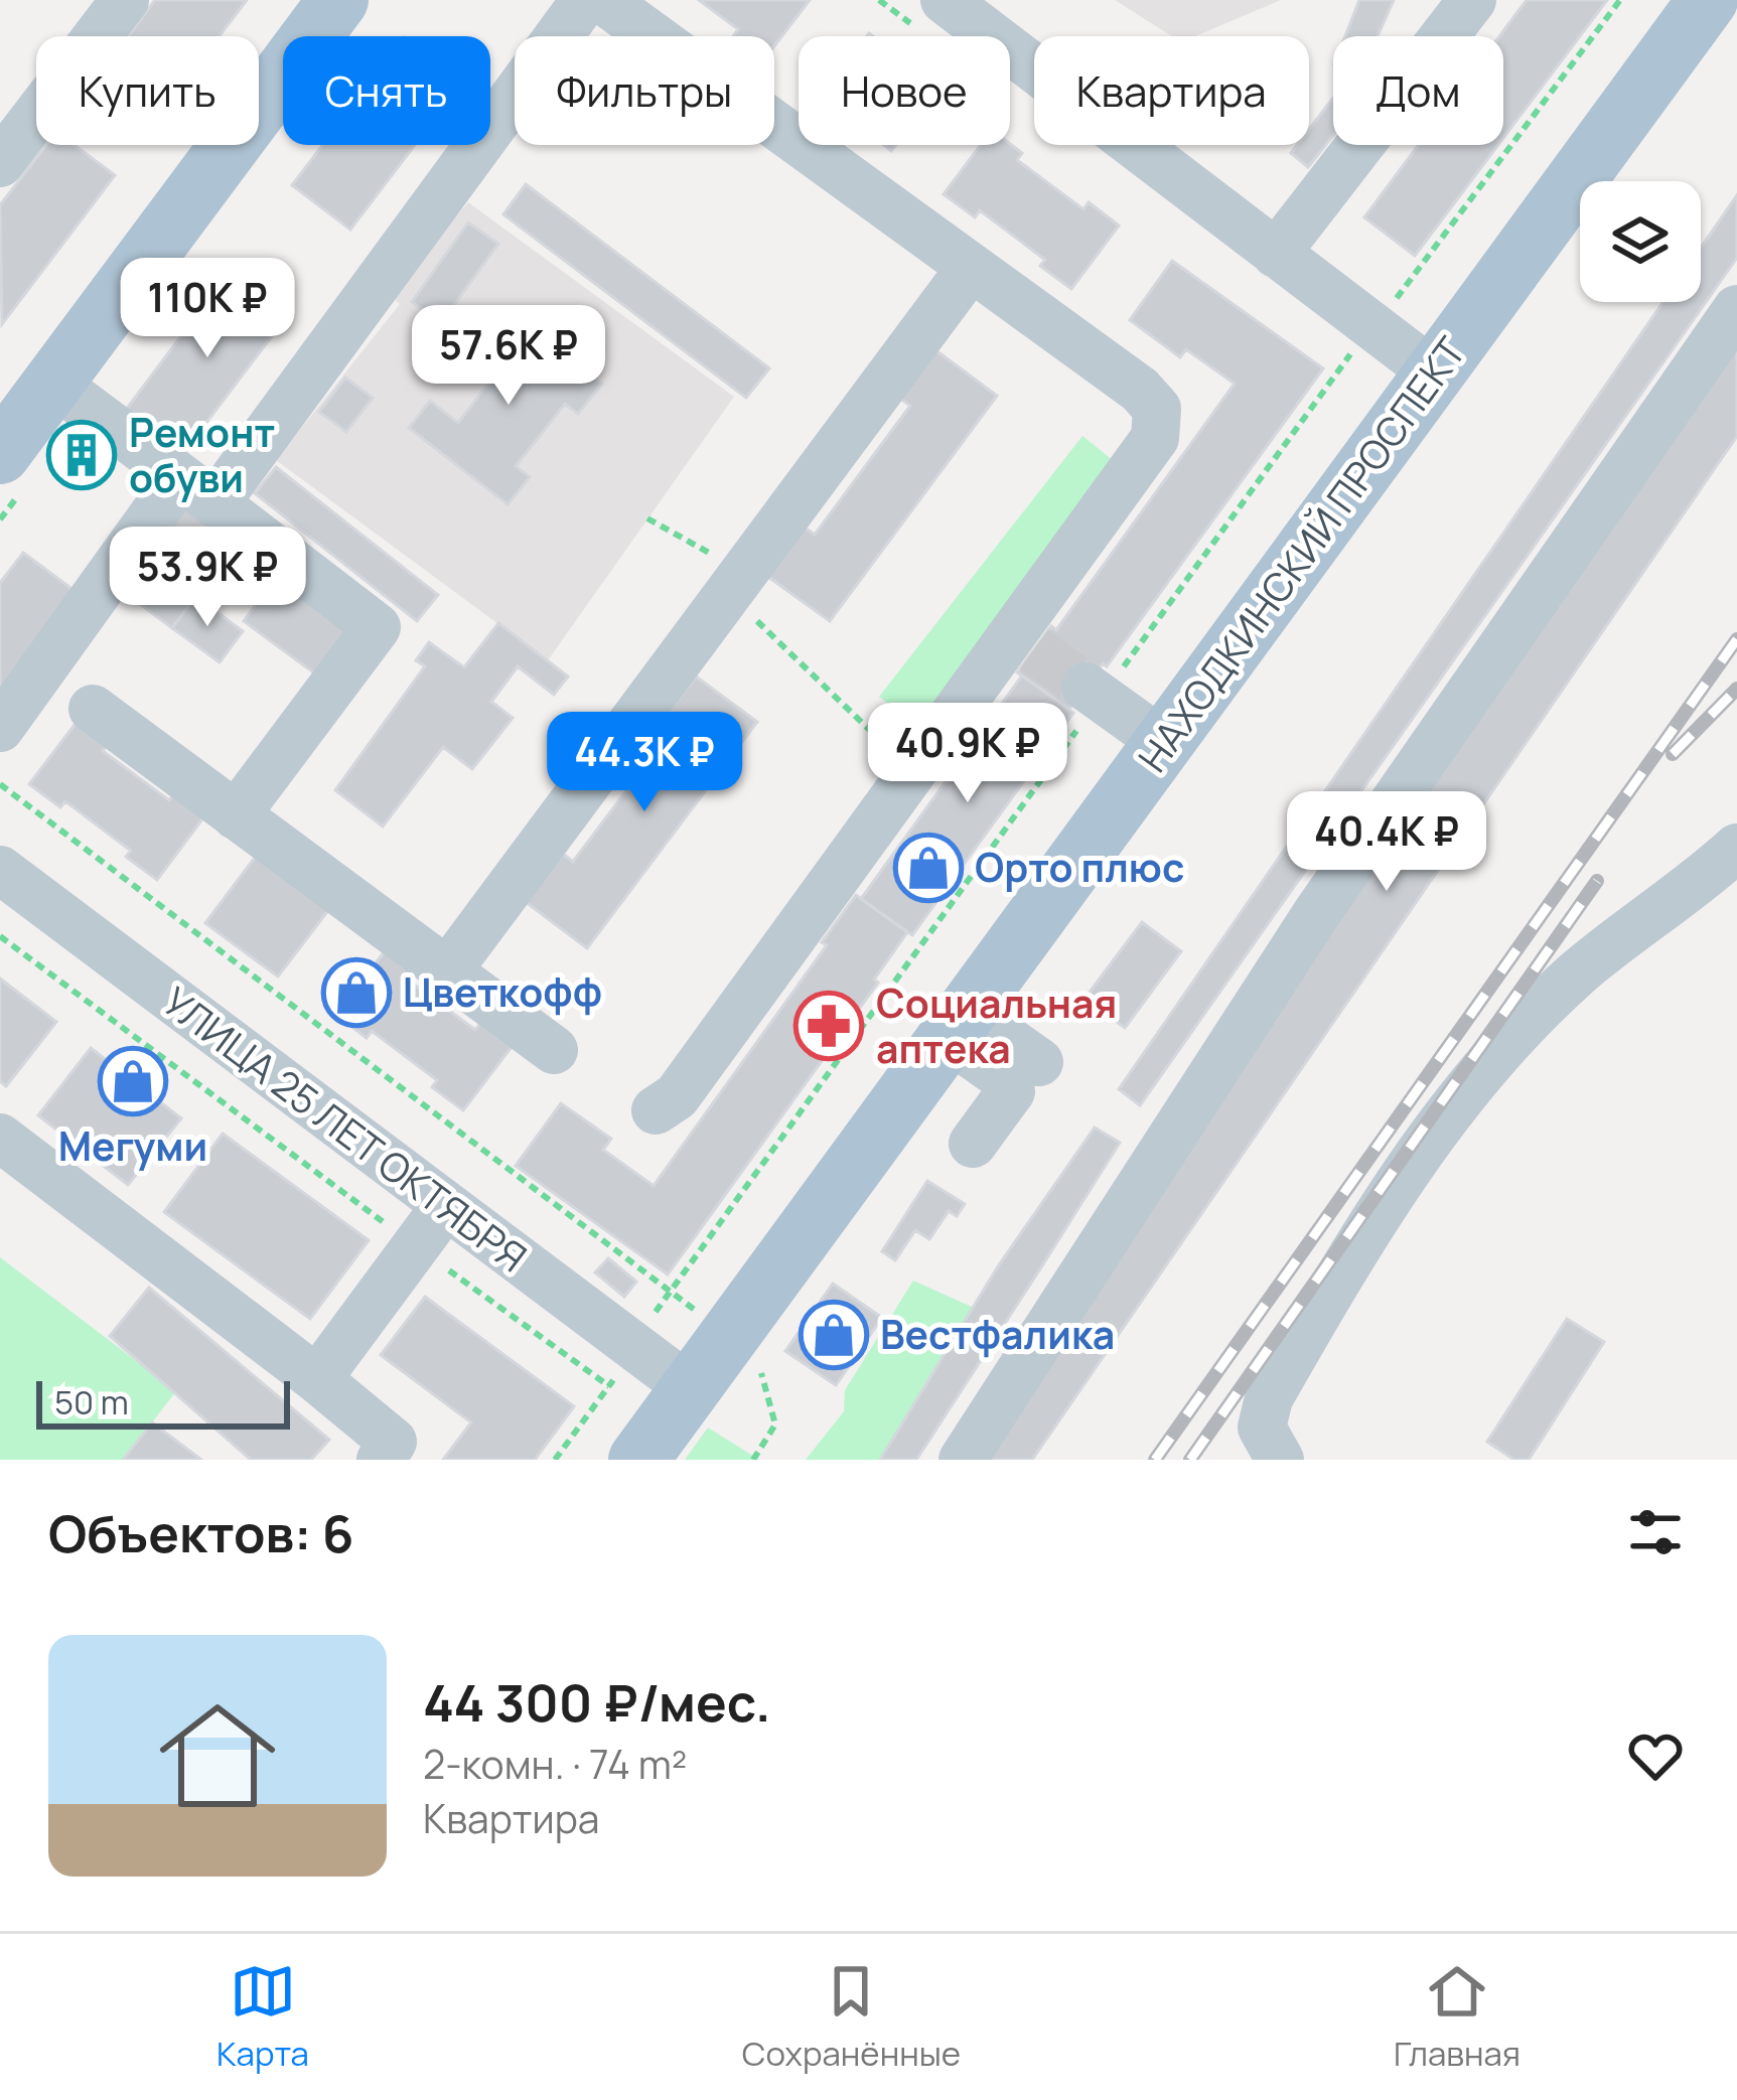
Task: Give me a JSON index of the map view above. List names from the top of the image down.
{
  "streets": {
    "main road": ["НАХОДКИНСКИЙ ПРОСПЕКТ"],
    "street": ["УЛИЦА 25 ЛЕТ ОКТЯБРЯ"]
  },
  "crossings": [
    ["НАХОДКИНСКИЙ ПРОСПЕКТ", "УЛИЦА 25 ЛЕТ ОКТЯБРЯ"]
  ],
  "places": {
    "building": ["Ремонт обуви"],
    "shop": [
      "Орто плюс",
      "Цветкофф",
      "Мегуми",
      "Вестфалика"
    ],
    "pharmacy": ["Социальная аптека"]
  },
  "scale_bar": "50 m",
  "page": {
    "chip": [
      "Купить",
      "Снять",
      "Фильтры",
      "Новое",
      "Квартира",
      "Дом"
    ],
    "price": [
      "110K ₽",
      "57.6K ₽",
      "53.9K ₽",
      "40.9K ₽",
      "44.3K ₽",
      "40.4K ₽"
    ],
    "scale": "50 m",
    "heading": "Объектов: 6",
    "list": [
      {
        "name": "44 300 ₽/мес.",
        "note": "2-комн. · 74 m² · Квартира"
      }
    ],
    "tabs": ["Карта", "Сохранённые", "Главная"]
  }
}
